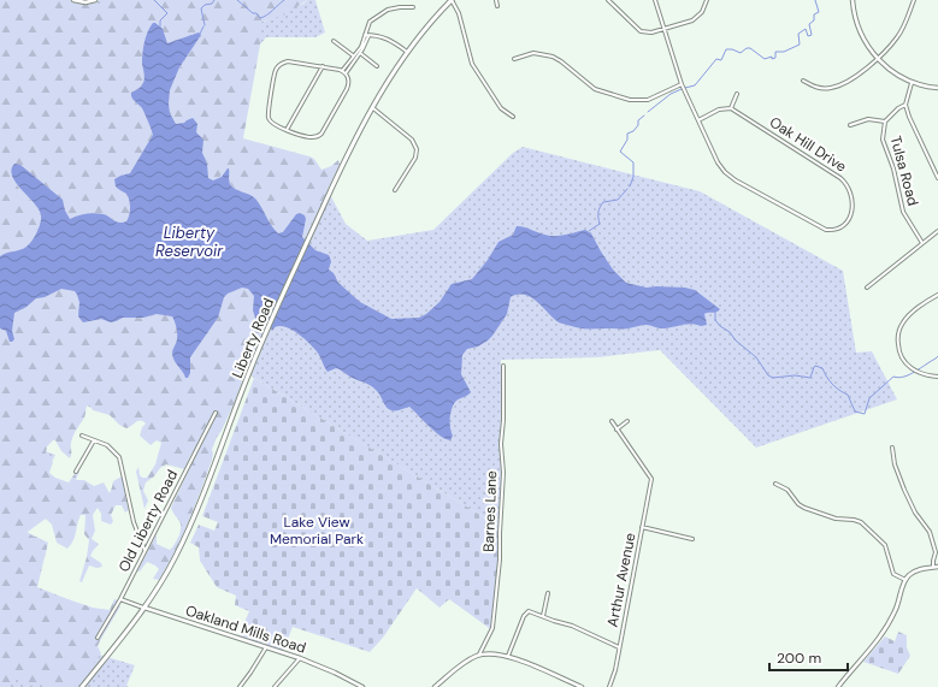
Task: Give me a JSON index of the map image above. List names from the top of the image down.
{
  "streets": {
    "main road": ["Liberty Road"],
    "street": [
      "Oak Hill Drive",
      "Tulsa Road",
      "Barnes Lane",
      "Old Liberty Road",
      "Arthur Avenue",
      "Oakland Mills Road"
    ]
  },
  "crossings": [
    ["Liberty Road", "Oakland Mills Road"],
    ["Old Liberty Road", "Oakland Mills Road"]
  ],
  "water": ["Liberty Reservoir"],
  "parks": ["Lake View Memorial Park"],
  "scale_bar": "200 m"
}
